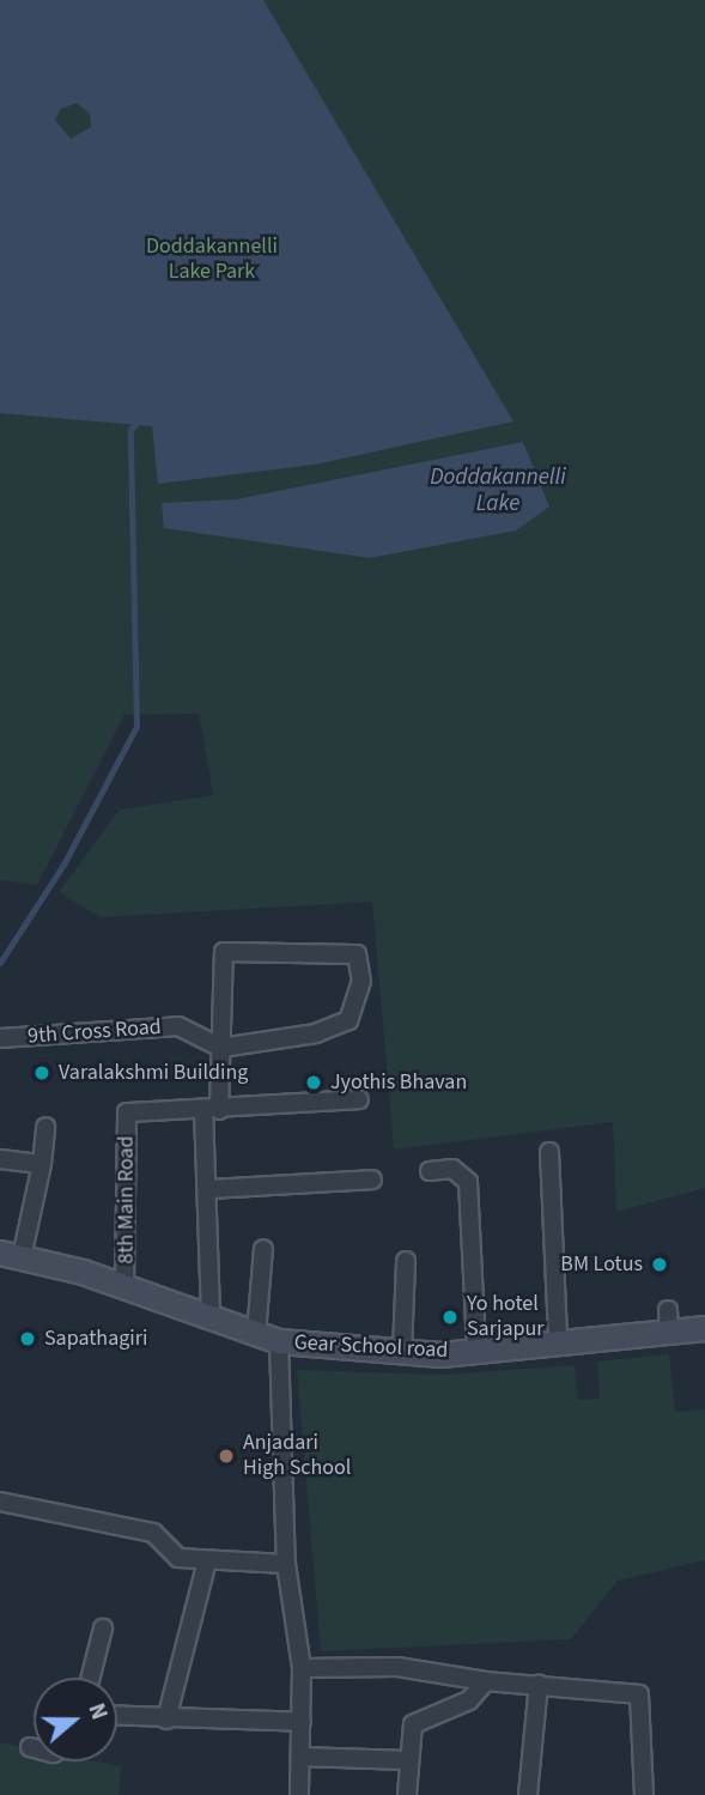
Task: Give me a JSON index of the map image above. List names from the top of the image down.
{
  "streets": {
    "main road": ["Gear School road"],
    "street": ["9th Cross Road", "8th Main Road"]
  },
  "crossings": [
    ["8th Main Road", "Gear School road"]
  ],
  "water": ["Doddakannelli Lake"],
  "parks": ["Doddakannelli Lake Park"],
  "places": [
    "Varalakshmi Building",
    "Jyothis Bhavan",
    "BM Lotus",
    "Yo hotel Sarjapur",
    "Sapathagiri",
    "Anjadari High School"
  ],
  "north": "right"
}
